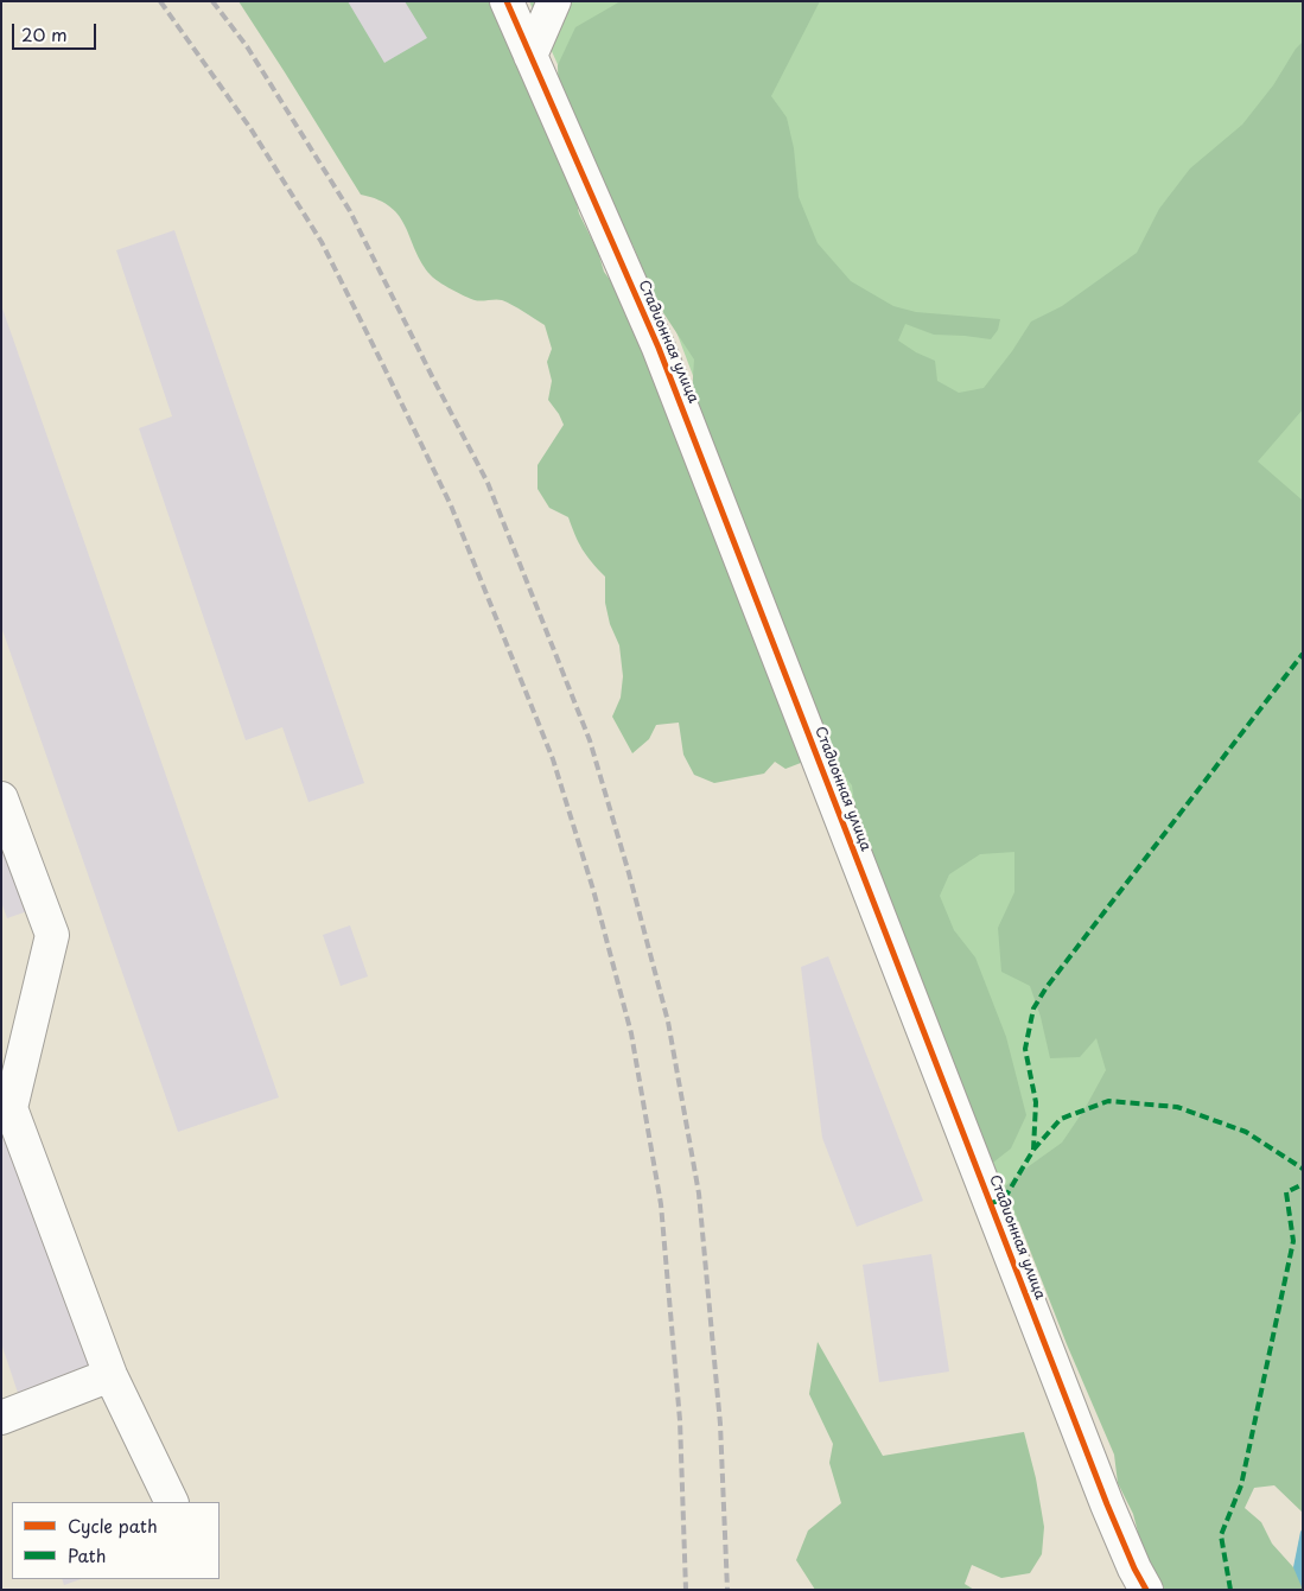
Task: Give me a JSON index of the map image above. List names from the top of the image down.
{
  "streets": {
    "street": ["Стадионная улица"]
  },
  "legend": ["Cycle path", "Path"],
  "scale_bar": "20 m"
}
